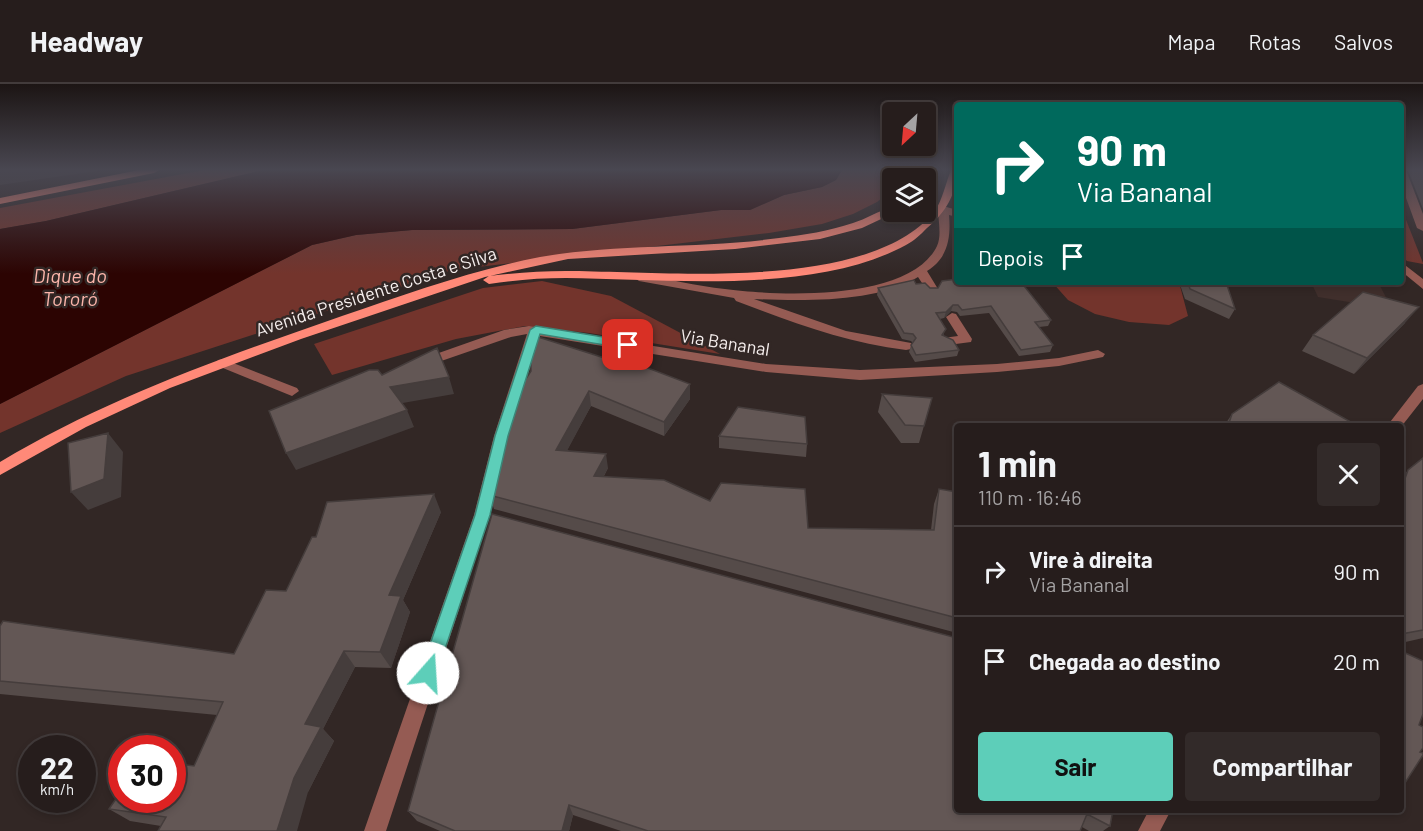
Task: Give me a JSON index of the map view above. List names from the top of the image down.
{
  "streets": {
    "main road": ["Avenida Presidente Costa e Silva"],
    "street": ["Via Bananal"]
  },
  "water": ["Dique do Tororó"],
  "north": "bottom left",
  "page": {
    "header": "Headway",
    "nav": ["Mapa", "Rotas", "Salvos"],
    "turn": ["90 m", "Via Bananal"],
    "then": "Depois",
    "heading": ["1 min", "110 m · 16:46"],
    "list": [
      {
        "name": "Vire à direita",
        "note": "Via Bananal",
        "value": "90 m"
      },
      {
        "name": "Chegada ao destino",
        "value": "20 m"
      }
    ],
    "buttons": ["Sair", "Compartilhar"],
    "speed": "22 km/h",
    "limit": "30"
  }
}
